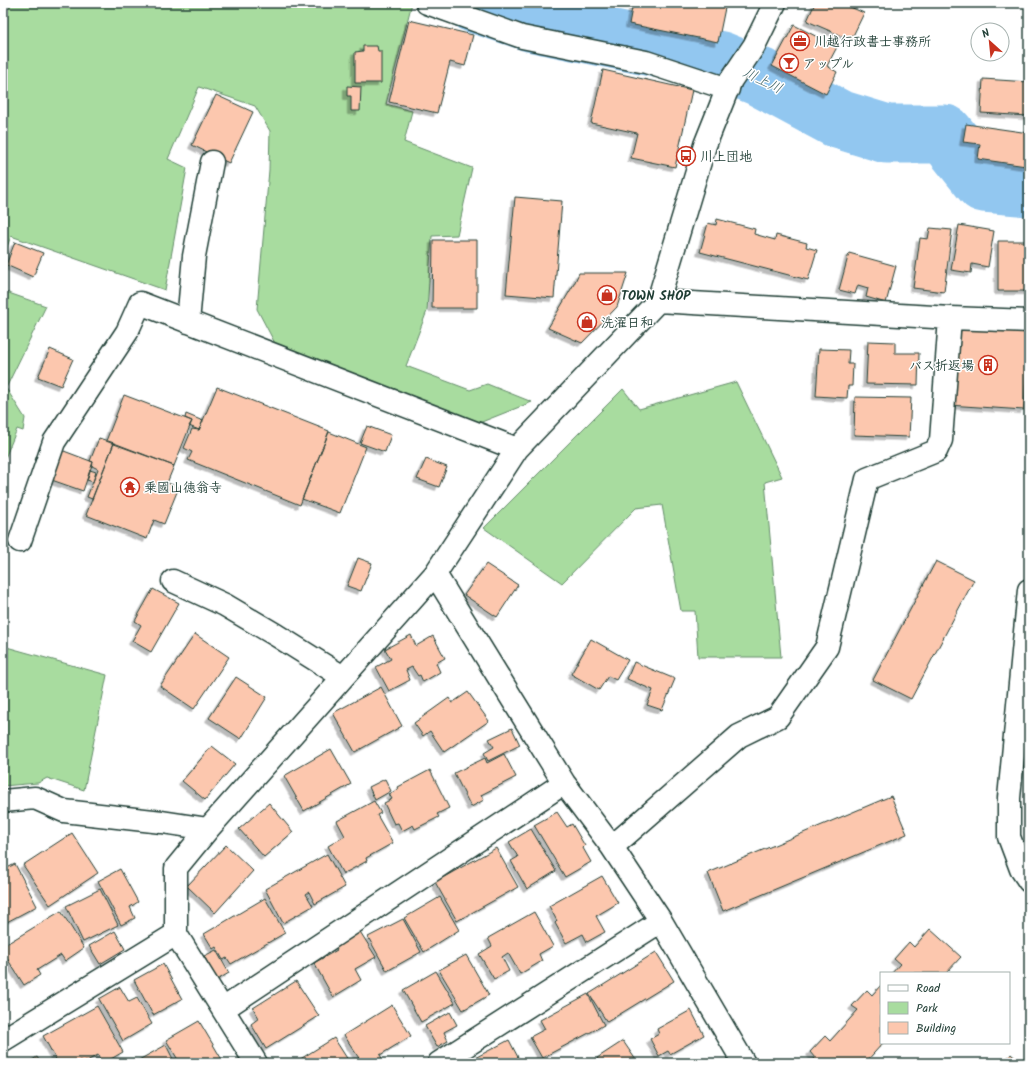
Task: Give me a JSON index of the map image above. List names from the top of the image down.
{
  "water": ["川上川"],
  "places": {
    "office": ["川越行政書士事務所"],
    "bar": ["アップル"],
    "bus stop": ["川上団地"],
    "shop": ["TOWN SHOP", "洗濯日和"],
    "building": ["バス折返場"],
    "temple": ["乗國山徳翁寺"]
  },
  "legend": ["Road", "Park", "Building"],
  "north": "top left"
}
